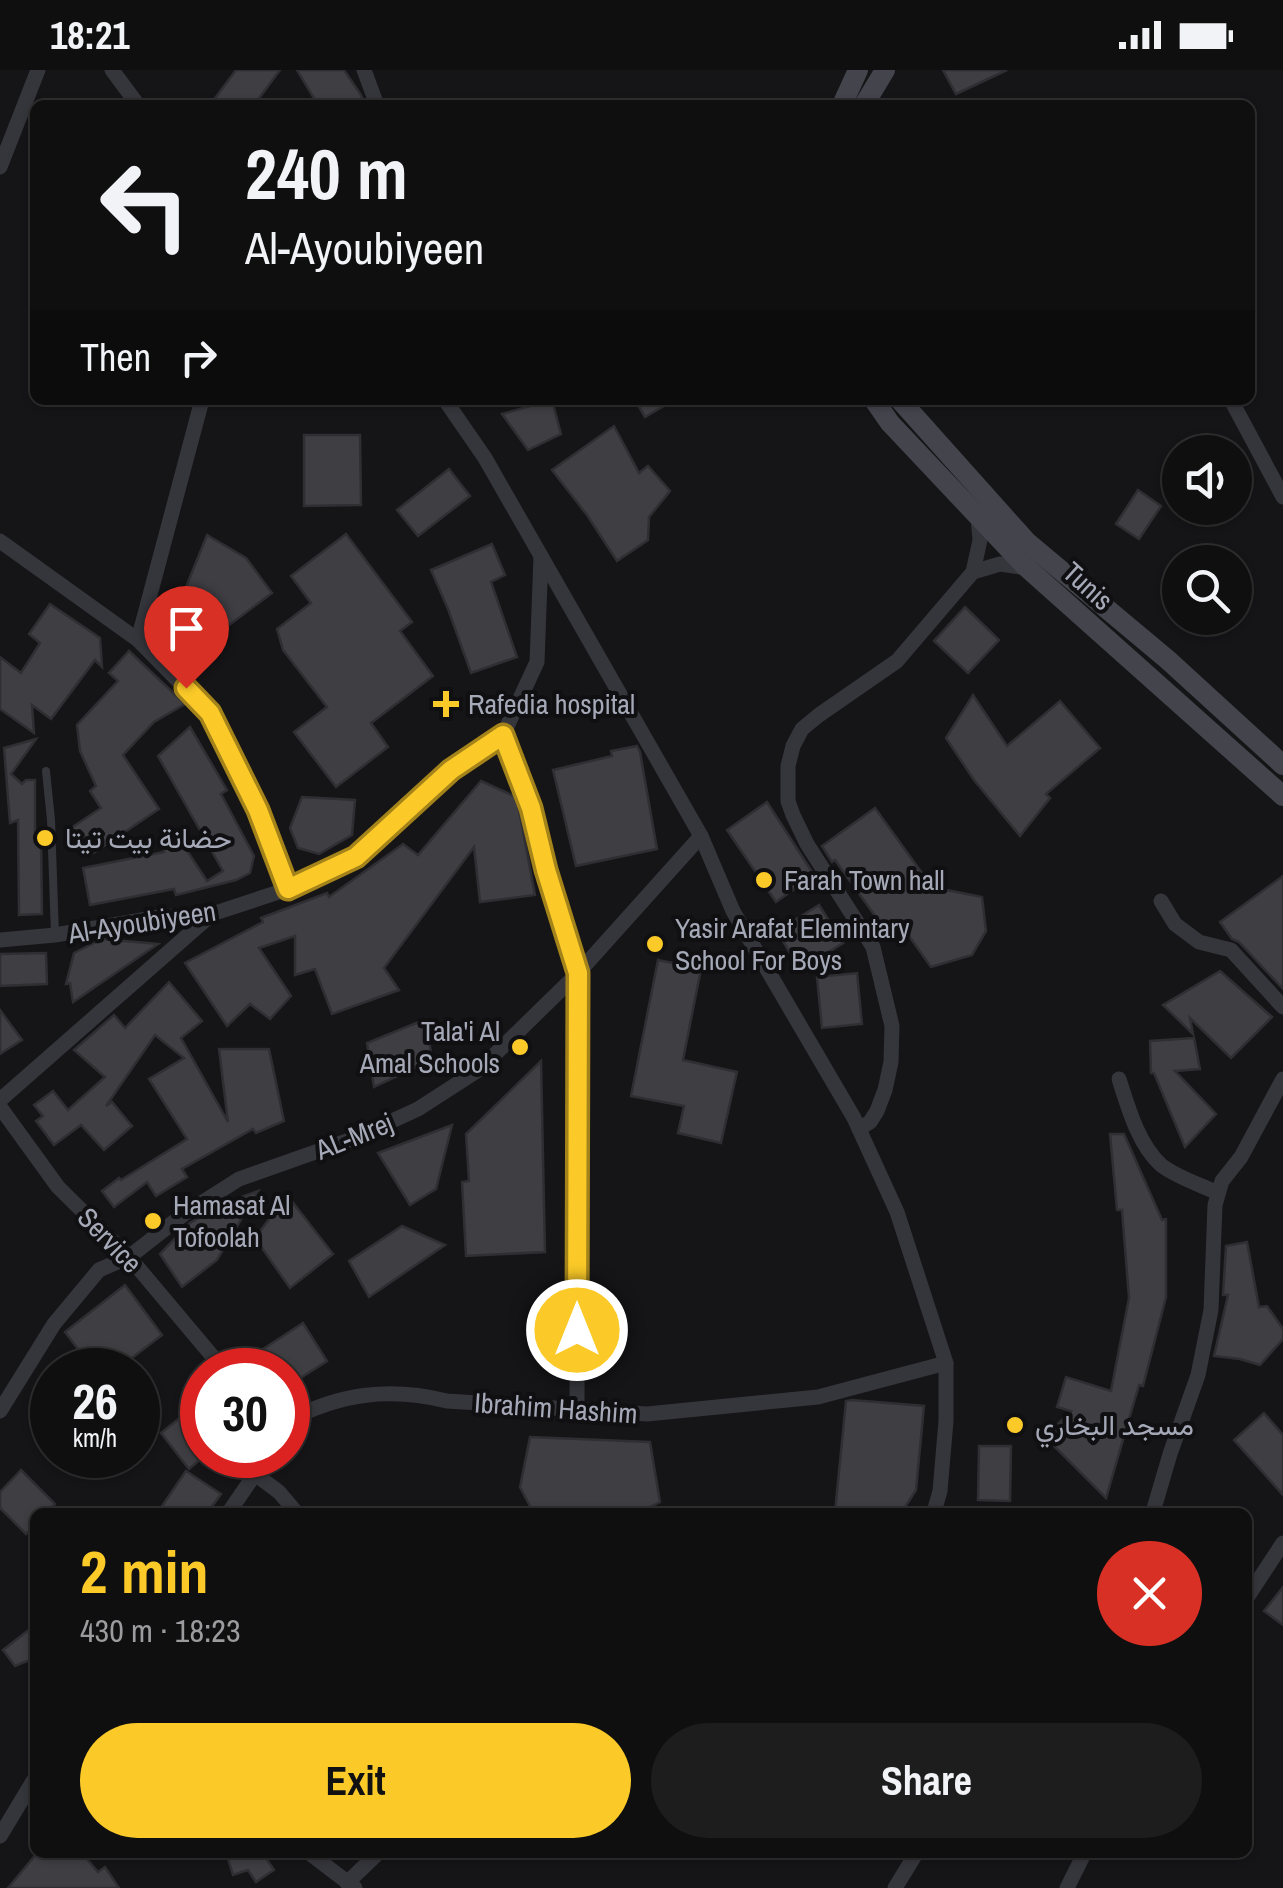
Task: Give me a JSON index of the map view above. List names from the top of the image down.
{
  "streets": {
    "main road": ["Tunis"],
    "street": [
      "Al-Ayoubiyeen",
      "AL-Mrej",
      "Service",
      "Ibrahim Hashim"
    ]
  },
  "crossings": [
    ["AL-Mrej", "Service"]
  ],
  "places": {
    "health": ["Rafedia hospital"],
    "other": [
      "حضانة بيت تيتا",
      "Farah Town hall",
      "Yasir Arafat Elemintary School For Boys",
      "Tala'i Al Amal Schools",
      "Hamasat Al Tofoolah",
      "مسجد البخاري"
    ]
  },
  "page": {
    "status": "18:21",
    "turn": ["240 m", "Al-Ayoubiyeen"],
    "then": "Then",
    "speed": "26 km/h",
    "limit": "30",
    "heading": ["2 min", "430 m · 18:23"],
    "buttons": ["Exit", "Share"]
  }
}
